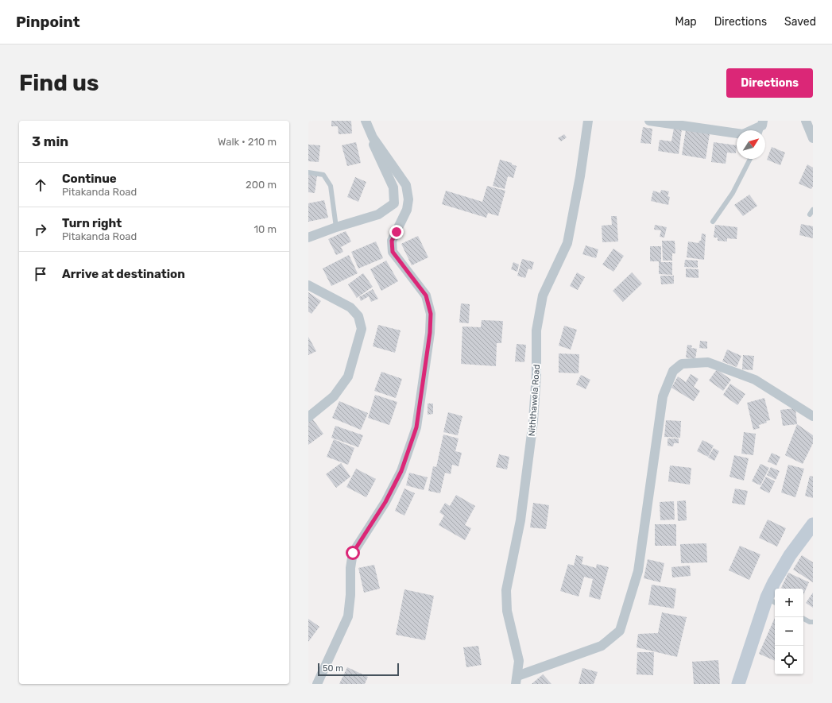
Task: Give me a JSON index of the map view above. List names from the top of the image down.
{
  "streets": {
    "street": ["Niththawela Road"]
  },
  "scale_bar": "50 m",
  "north": "top right",
  "page": {
    "header": "Pinpoint",
    "nav": ["Map", "Directions", "Saved"],
    "buttons": "Directions",
    "title": "Find us",
    "heading": ["3 min", "Walk · 210 m"],
    "list": [
      ["Continue", "Pitakanda Road", "200 m"],
      ["Turn right", "Pitakanda Road", "10 m"],
      "Arrive at destination"
    ],
    "map_buttons": ["+", "−"],
    "scale": "50 m"
  }
}
